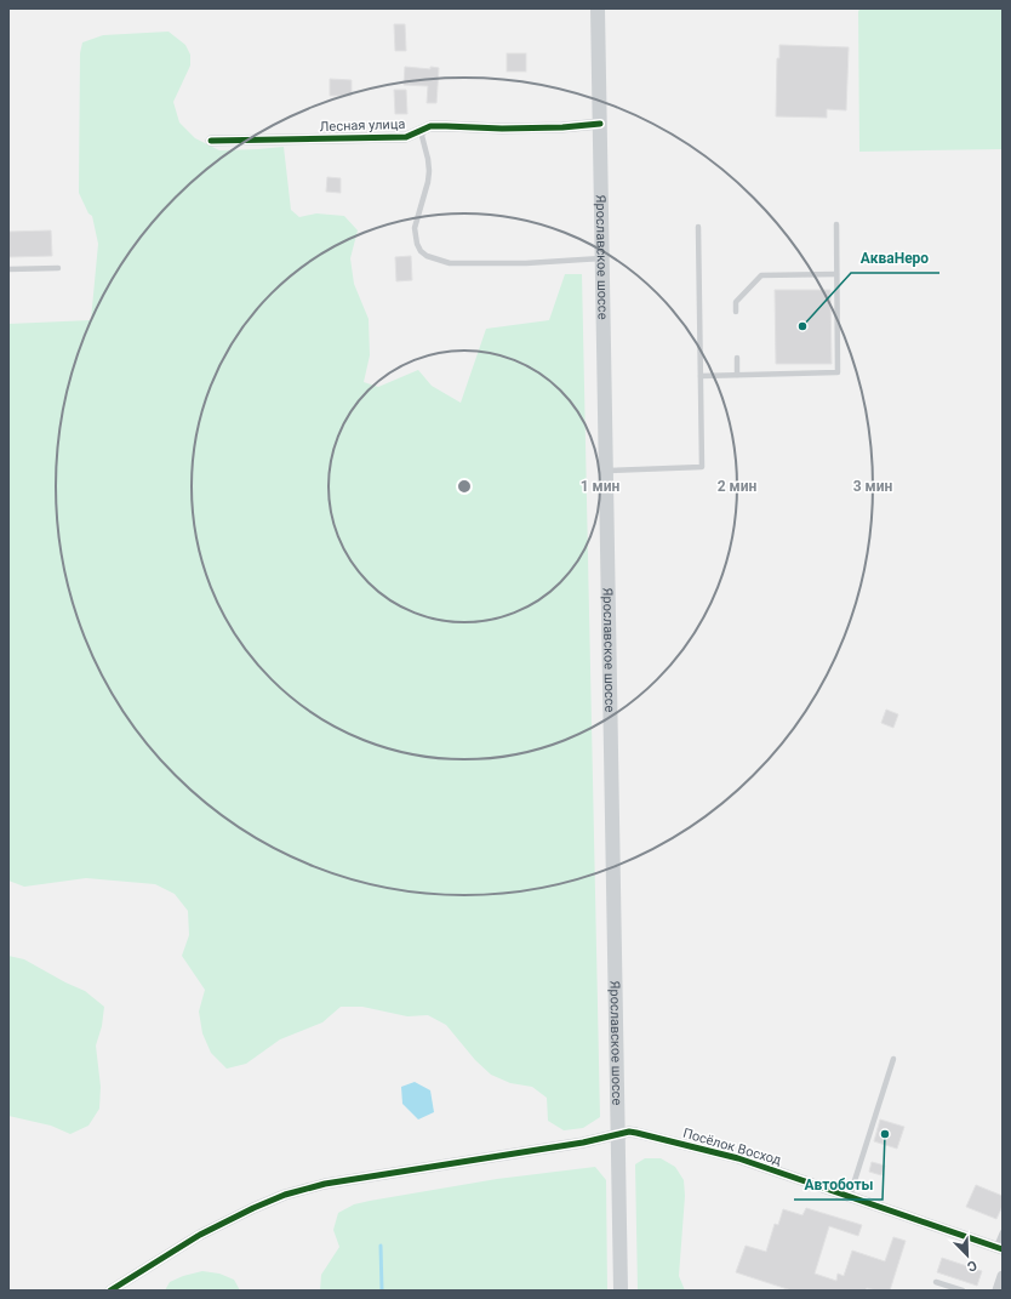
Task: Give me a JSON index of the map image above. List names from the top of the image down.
{
  "streets": {
    "main road": ["Ярославское шоссе"],
    "street": ["Лесная улица", "Посёлок Восход"]
  },
  "crossings": [
    ["Лесная улица", "Ярославское шоссе"],
    ["Ярославское шоссе", "Посёлок Восход"]
  ],
  "places": ["АкваНеро", "Автоботы"],
  "north": "bottom right",
  "rings": ["1 мин", "2 мин", "3 мин"]
}
